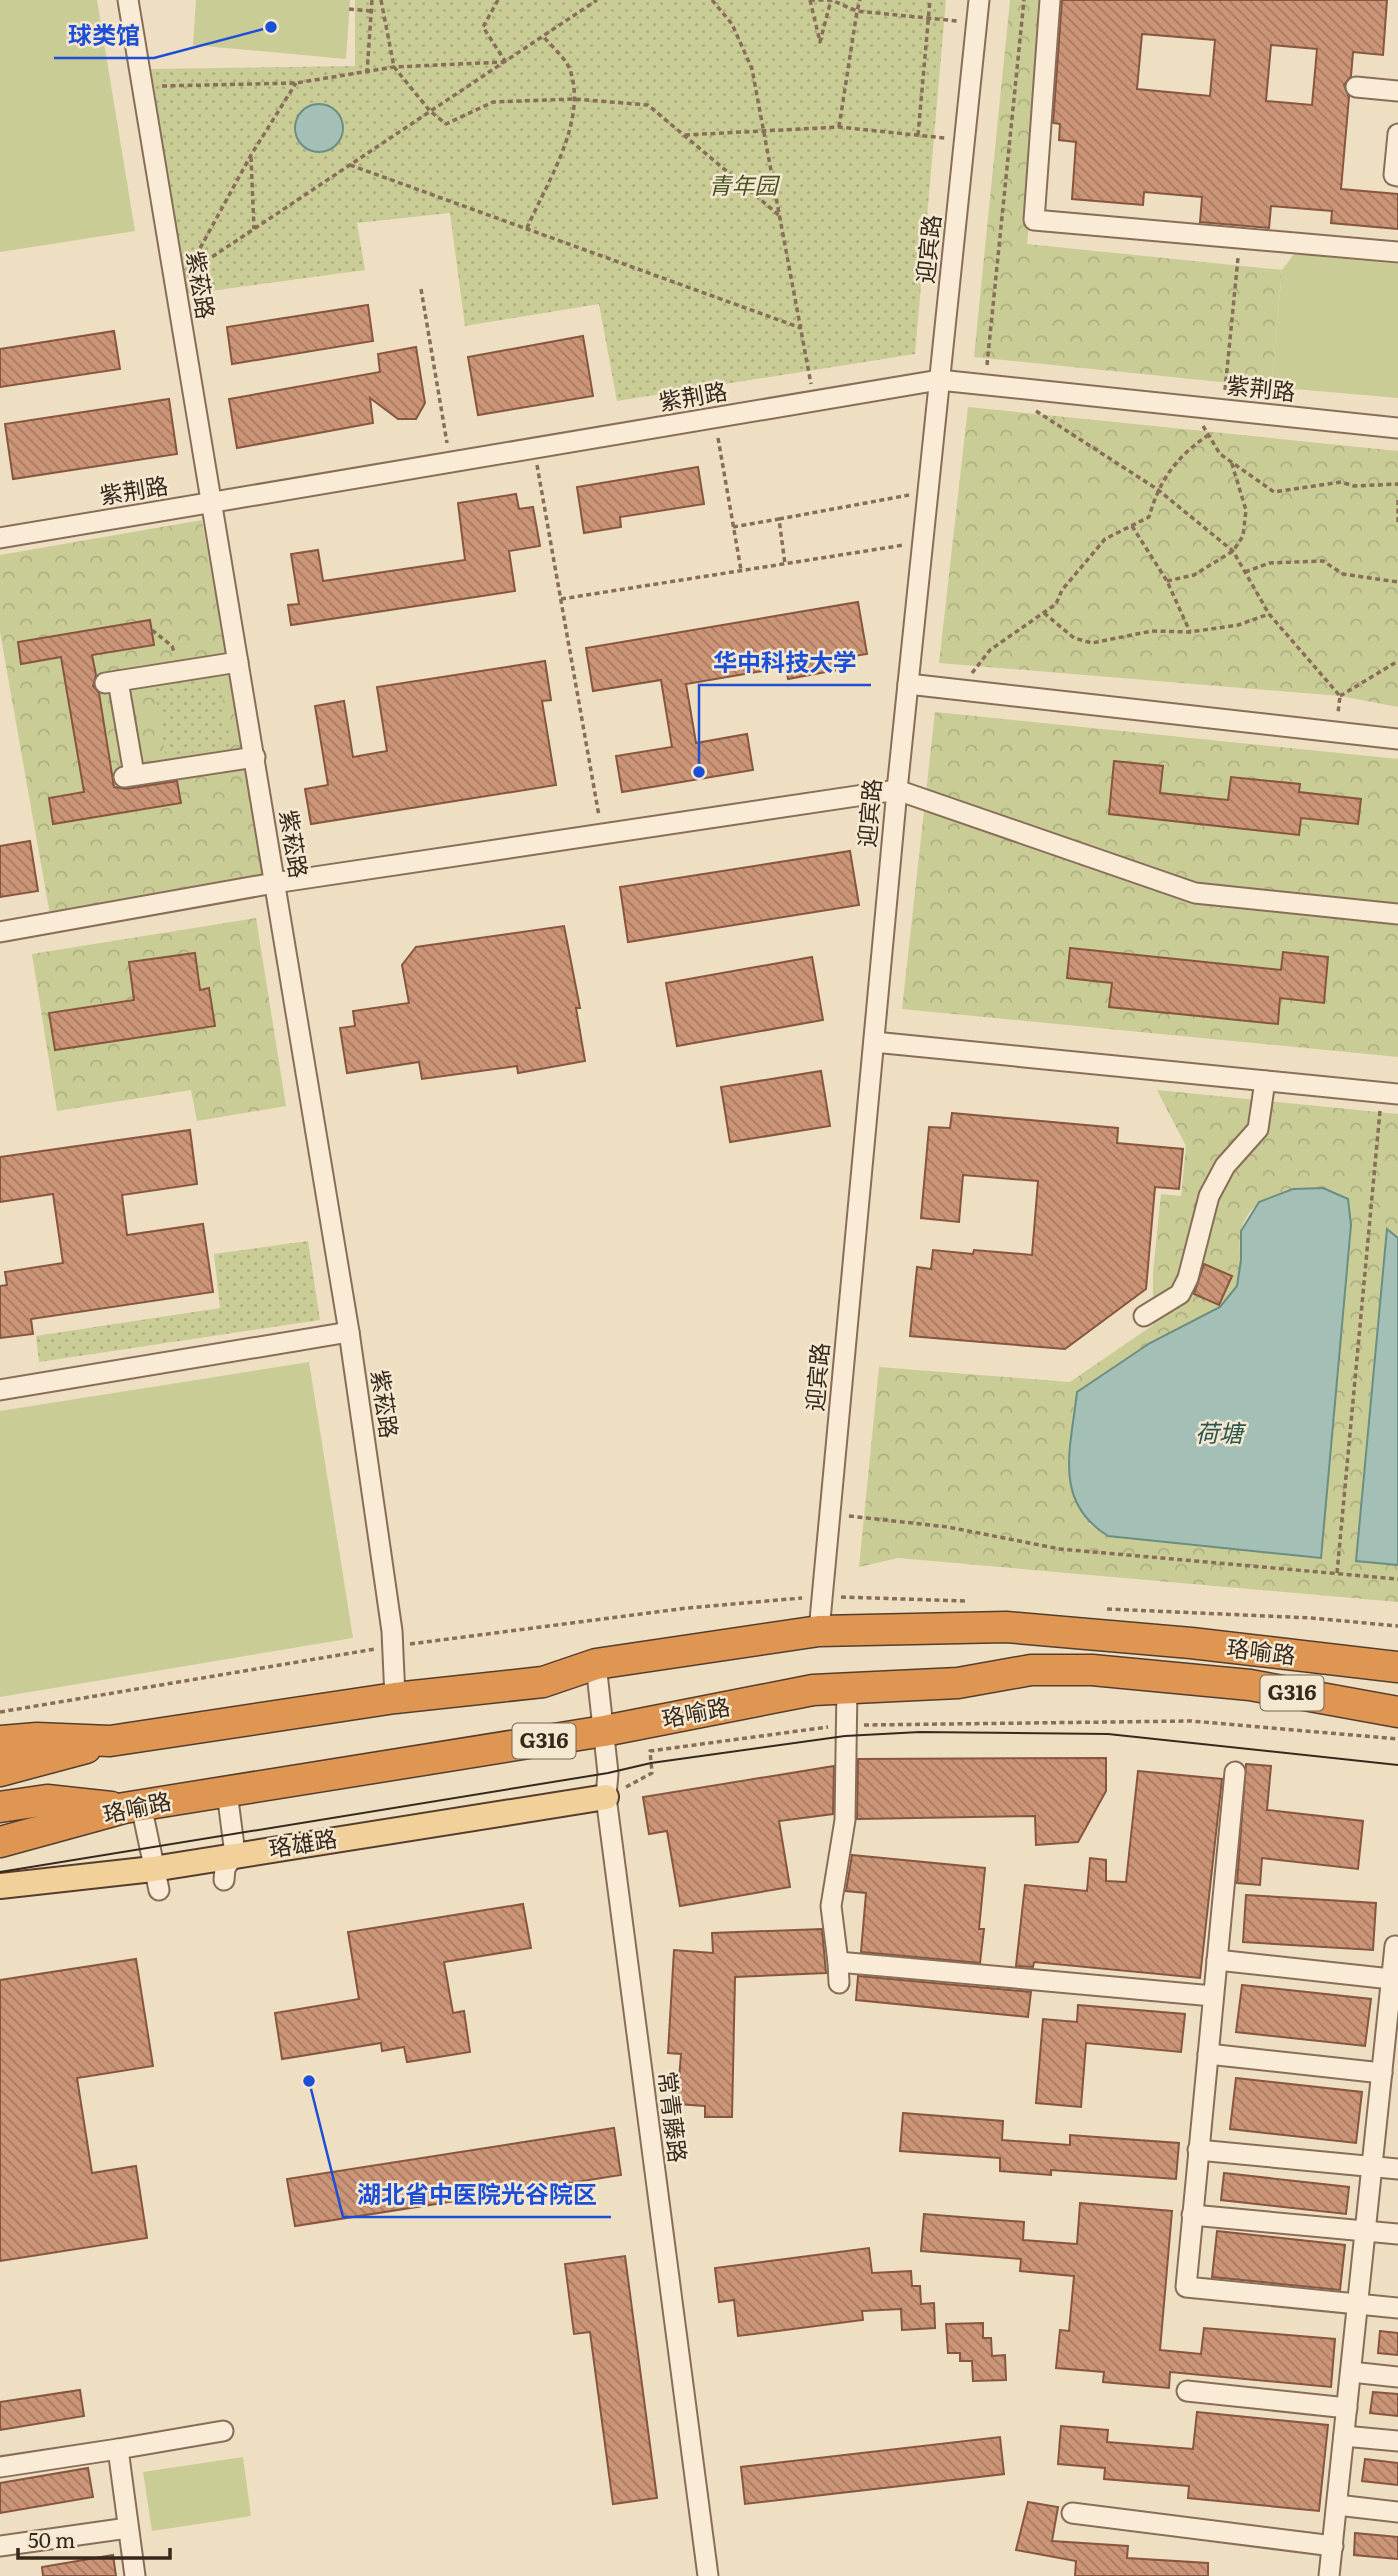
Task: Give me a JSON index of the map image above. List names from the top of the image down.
{
  "streets": {
    "highway": ["珞喻路", "G316"],
    "main road": ["珞雄路"],
    "street": [
      "迎宾路",
      "紫菘路",
      "紫荆路",
      "常青藤路"
    ]
  },
  "crossings": [
    ["迎宾路", "紫荆路"],
    ["迎宾路", "珞喻路"],
    ["紫菘路", "紫荆路"],
    ["紫菘路", "珞喻路"],
    ["珞喻路", "常青藤路"],
    ["珞雄路", "常青藤路"]
  ],
  "water": ["荷塘"],
  "parks": ["青年园"],
  "places": ["球类馆", "华中科技大学", "湖北省中医院光谷院区"],
  "scale_bar": "50 m"
}
